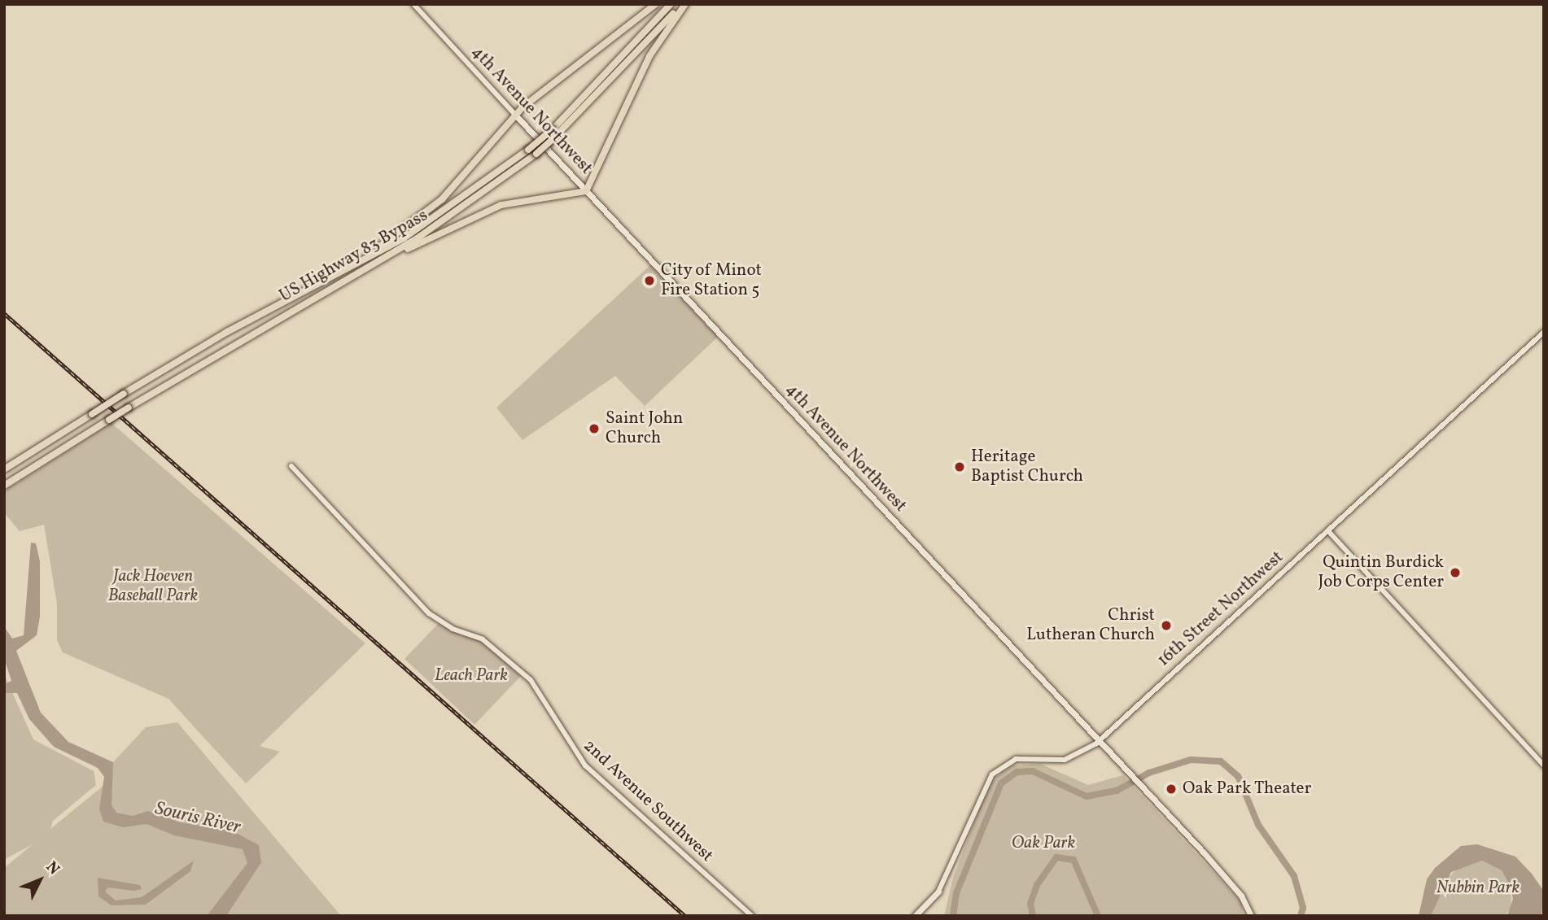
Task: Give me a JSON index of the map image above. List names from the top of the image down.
{
  "streets": {
    "highway": ["US Highway 83 Bypass"],
    "main road": ["4th Avenue Northwest"],
    "street": ["16th Street Northwest", "2nd Avenue Southwest"]
  },
  "crossings": [
    ["4th Avenue Northwest", "16th Street Northwest"]
  ],
  "water": ["Souris River"],
  "parks": [
    "Jack Hoeven Baseball Park",
    "Leach Park",
    "Oak Park",
    "Nubbin Park"
  ],
  "places": [
    "City of Minot Fire Station 5",
    "Saint John Church",
    "Heritage Baptist Church",
    "Quintin Burdick Job Corps Center",
    "Christ Lutheran Church",
    "Oak Park Theater"
  ],
  "north": "top right"
}
